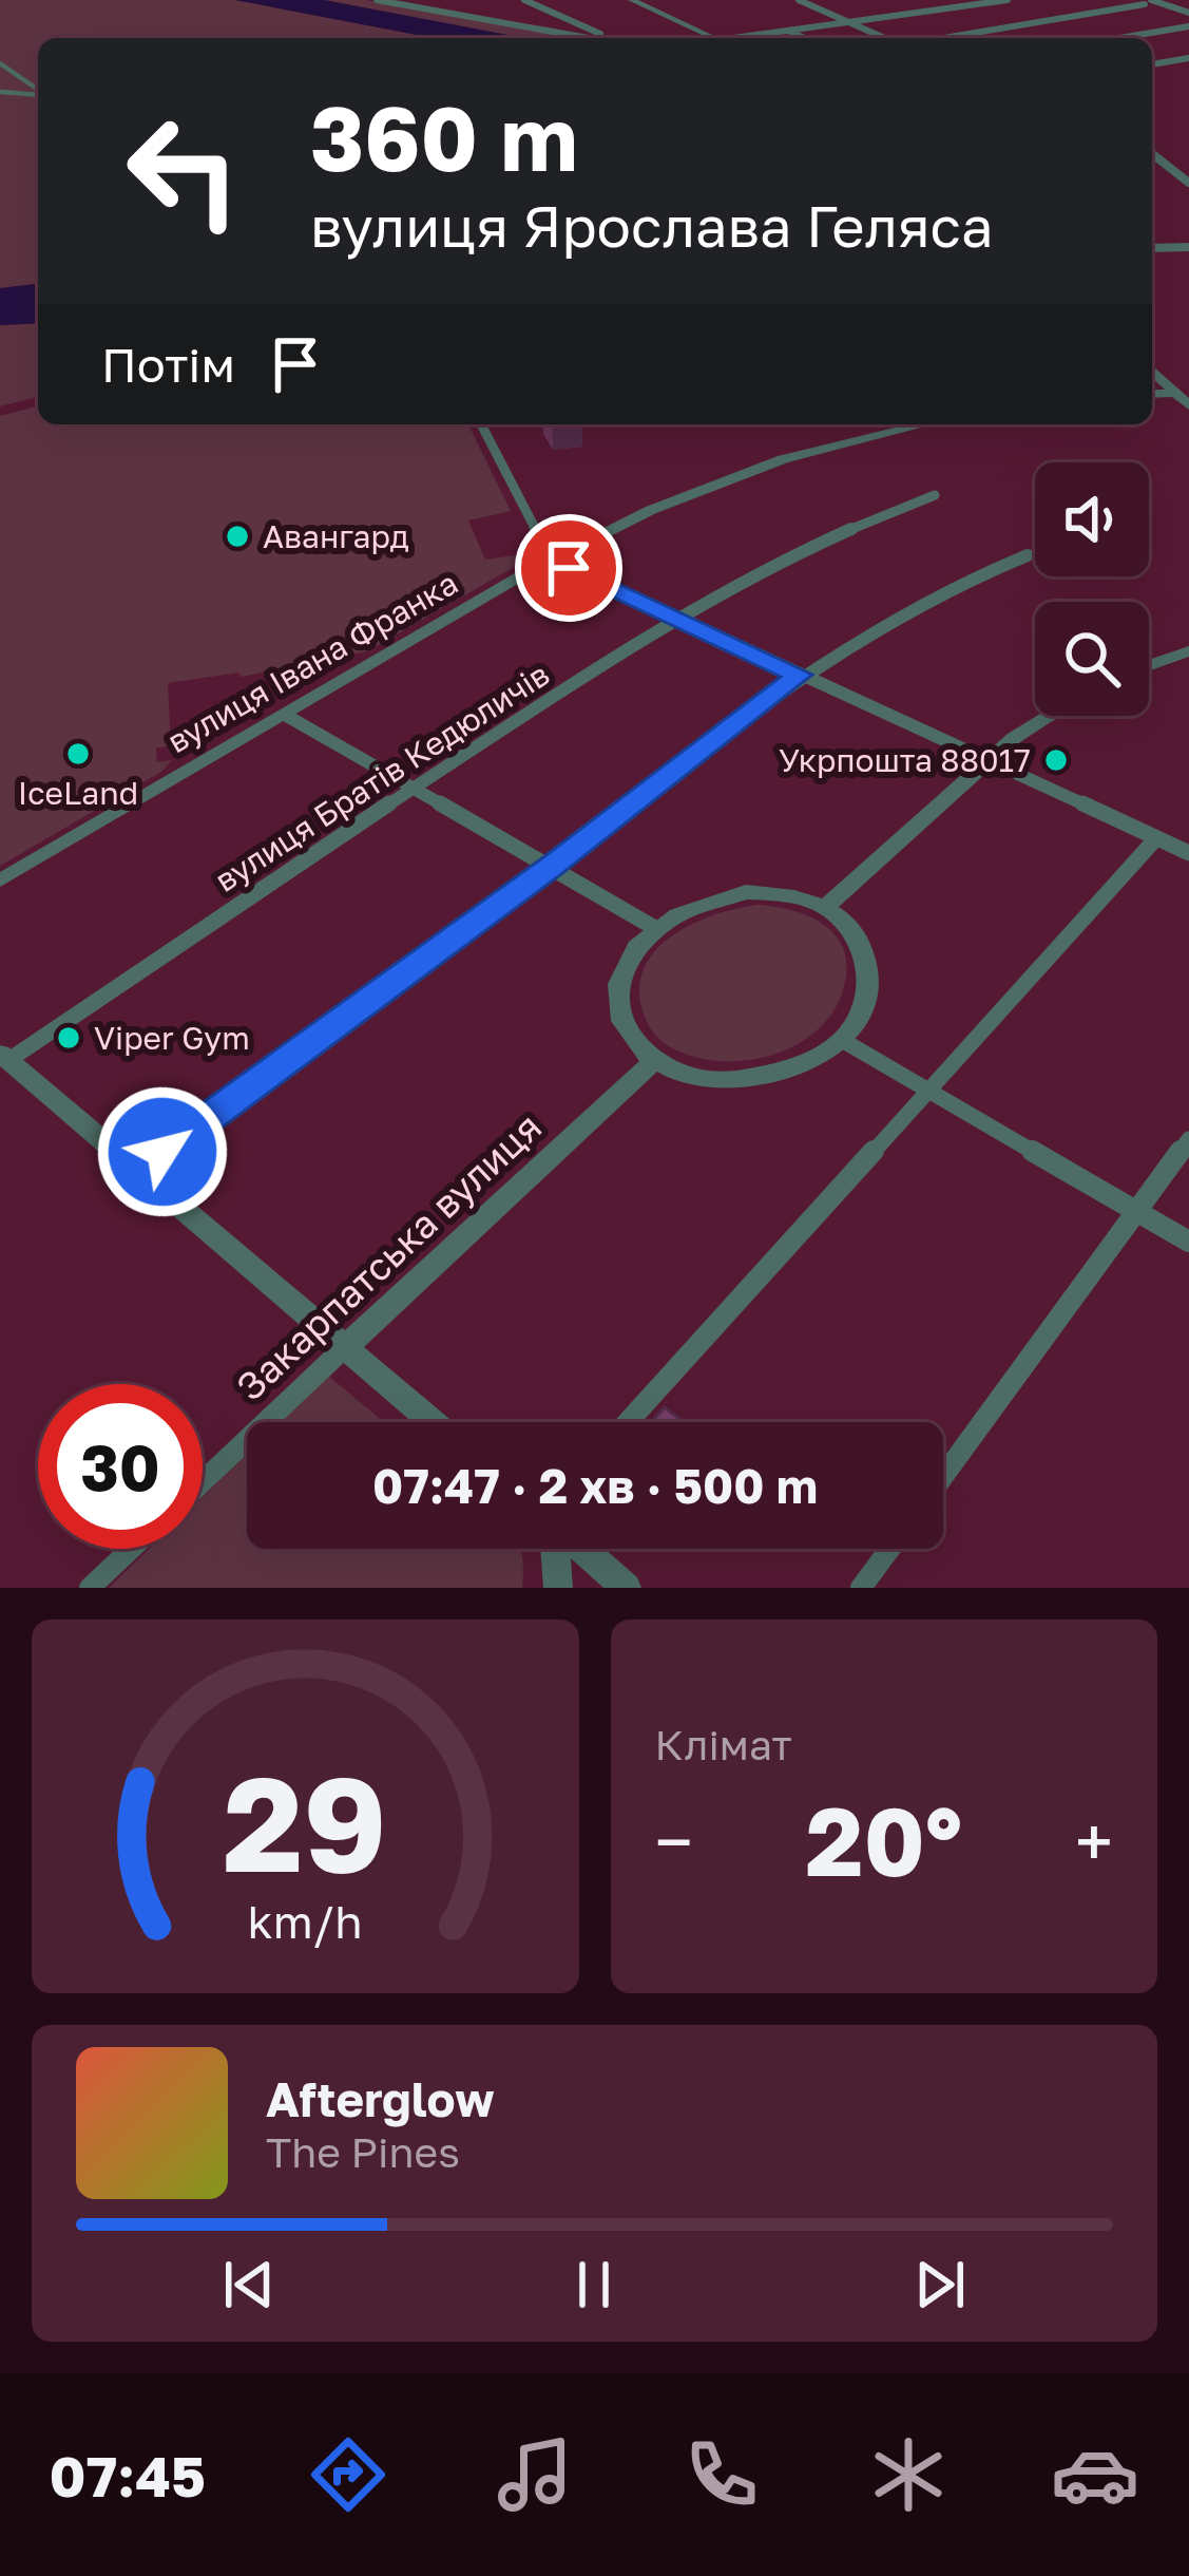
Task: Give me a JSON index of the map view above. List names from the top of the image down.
{
  "streets": {
    "street": ["вулиця Івана Франка", "вулиця Братів Кедюличів", "Закарпатська вулиця"]
  },
  "places": [
    "Авангард",
    "IceLand",
    "Укрпошта 88017",
    "Viper Gym"
  ],
  "page": {
    "turn": ["360 m", "вулиця Ярослава Геляса"],
    "then": "Потім",
    "limit": "30",
    "trip": "07:47 · 2 хв · 500 m",
    "tile": "Клімат",
    "heat": ["−", "20°", "+"],
    "song": ["Afterglow", "The Pines"],
    "tabs": "07:45",
    "gauge": ["29", "km/h"]
  }
}
